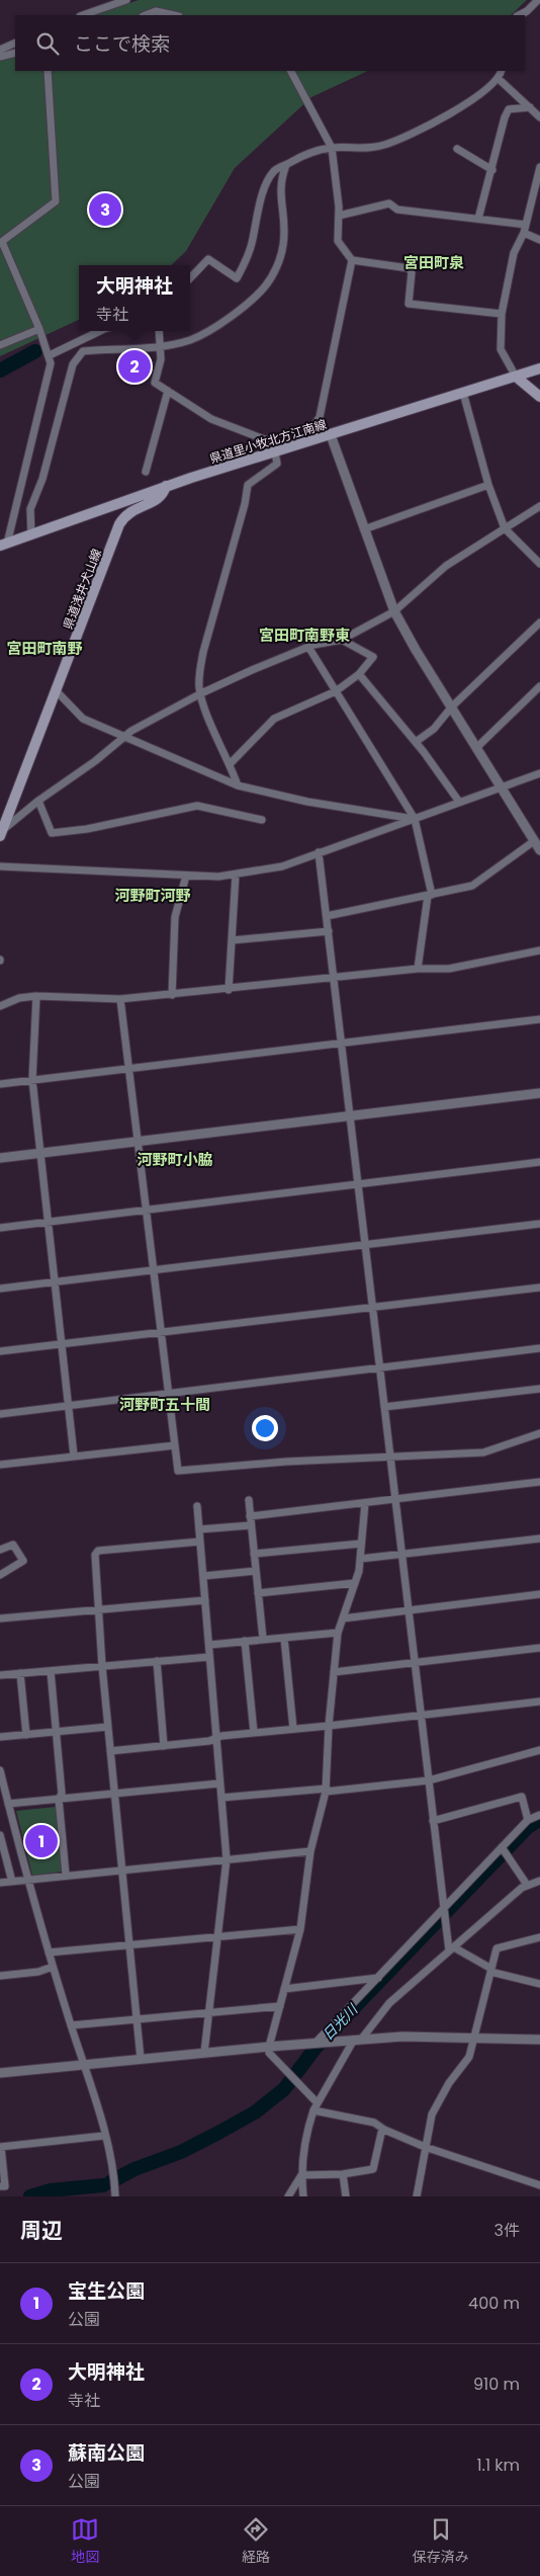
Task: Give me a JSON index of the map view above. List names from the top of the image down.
{
  "streets": {
    "main road": ["県道里小牧北方江南線", "県道浅井犬山線"]
  },
  "crossings": [
    ["県道里小牧北方江南線", "県道浅井犬山線"]
  ],
  "districts": [
    "宮田町泉",
    "宮田町南野東",
    "宮田町南野",
    "河野町河野",
    "河野町小脇",
    "河野町五十間"
  ],
  "water": ["日光川"],
  "page": {
    "search": "ここで検索",
    "pins": ["3", "2", "1"],
    "popup": ["大明神社", "寺社"],
    "heading": ["周辺", "3件"],
    "list": [
      {
        "mark": "1",
        "name": "宝生公園",
        "note": "公園",
        "value": "400 m"
      },
      {
        "mark": "2",
        "name": "大明神社",
        "note": "寺社",
        "value": "910 m"
      },
      {
        "mark": "3",
        "name": "蘇南公園",
        "note": "公園",
        "value": "1.1 km"
      }
    ],
    "nav": ["地図", "経路", "保存済み"]
  }
}
